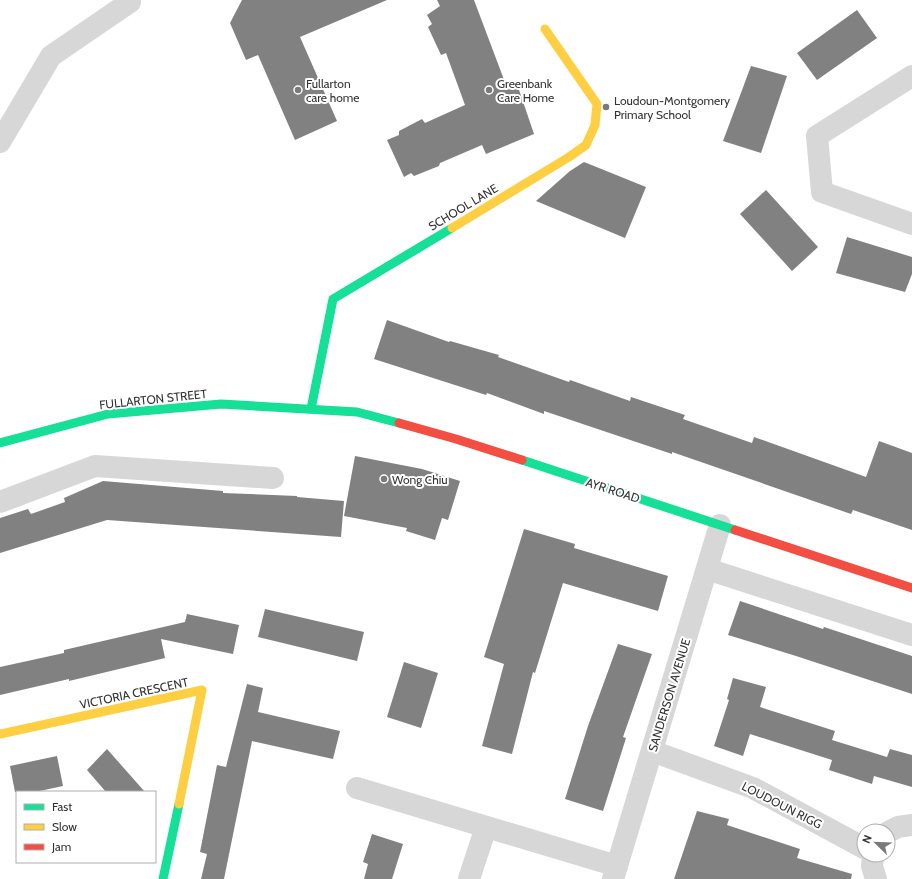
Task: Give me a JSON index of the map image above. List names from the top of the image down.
{
  "streets": {
    "main road": [
      "SCHOOL LANE",
      "FULLARTON STREET",
      "AYR ROAD",
      "VICTORIA CRESCENT"
    ],
    "street": ["SANDERSON AVENUE", "LOUDOUN RIGG"]
  },
  "crossings": [
    ["SCHOOL LANE", "FULLARTON STREET"],
    ["SCHOOL LANE", "AYR ROAD"],
    ["FULLARTON STREET", "AYR ROAD"],
    ["AYR ROAD", "SANDERSON AVENUE"],
    ["SANDERSON AVENUE", "LOUDOUN RIGG"]
  ],
  "places": [
    "Fullarton care home",
    "Greenbank Care Home",
    "Loudoun-Montgomery Primary School",
    "Wong Chiu"
  ],
  "legend": ["Fast", "Slow", "Jam"],
  "north": "top left"
}
